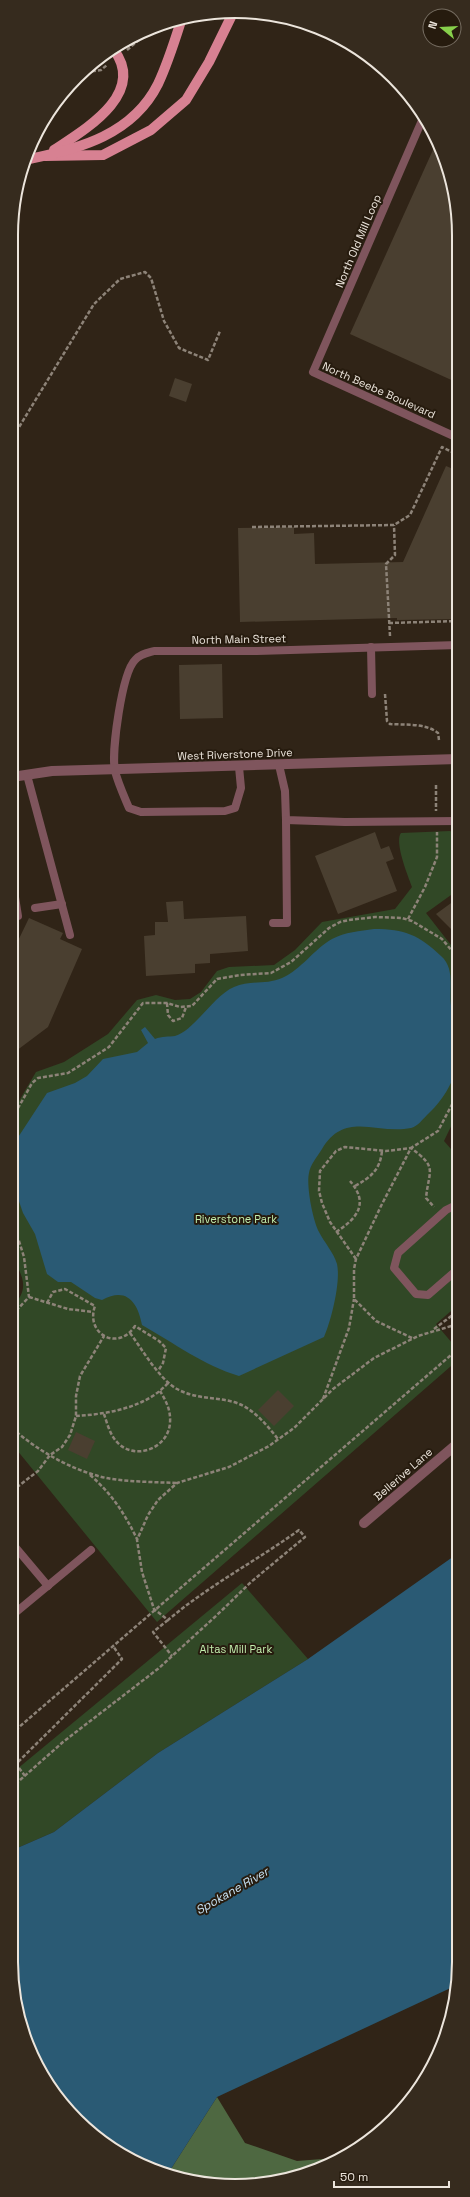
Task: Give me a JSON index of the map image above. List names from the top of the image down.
{
  "streets": {
    "street": ["West Riverstone Drive", "Bellerive Lane"],
    "lane": ["North Old Mill Loop", "North Beebe Boulevard", "North Main Street"]
  },
  "crossings": [
    ["North Old Mill Loop", "North Beebe Boulevard"],
    ["North Main Street", "West Riverstone Drive"]
  ],
  "water": ["Spokane River"],
  "parks": ["Riverstone Park", "Altas Mill Park"],
  "scale_bar": "50 m",
  "north": "left"
}
